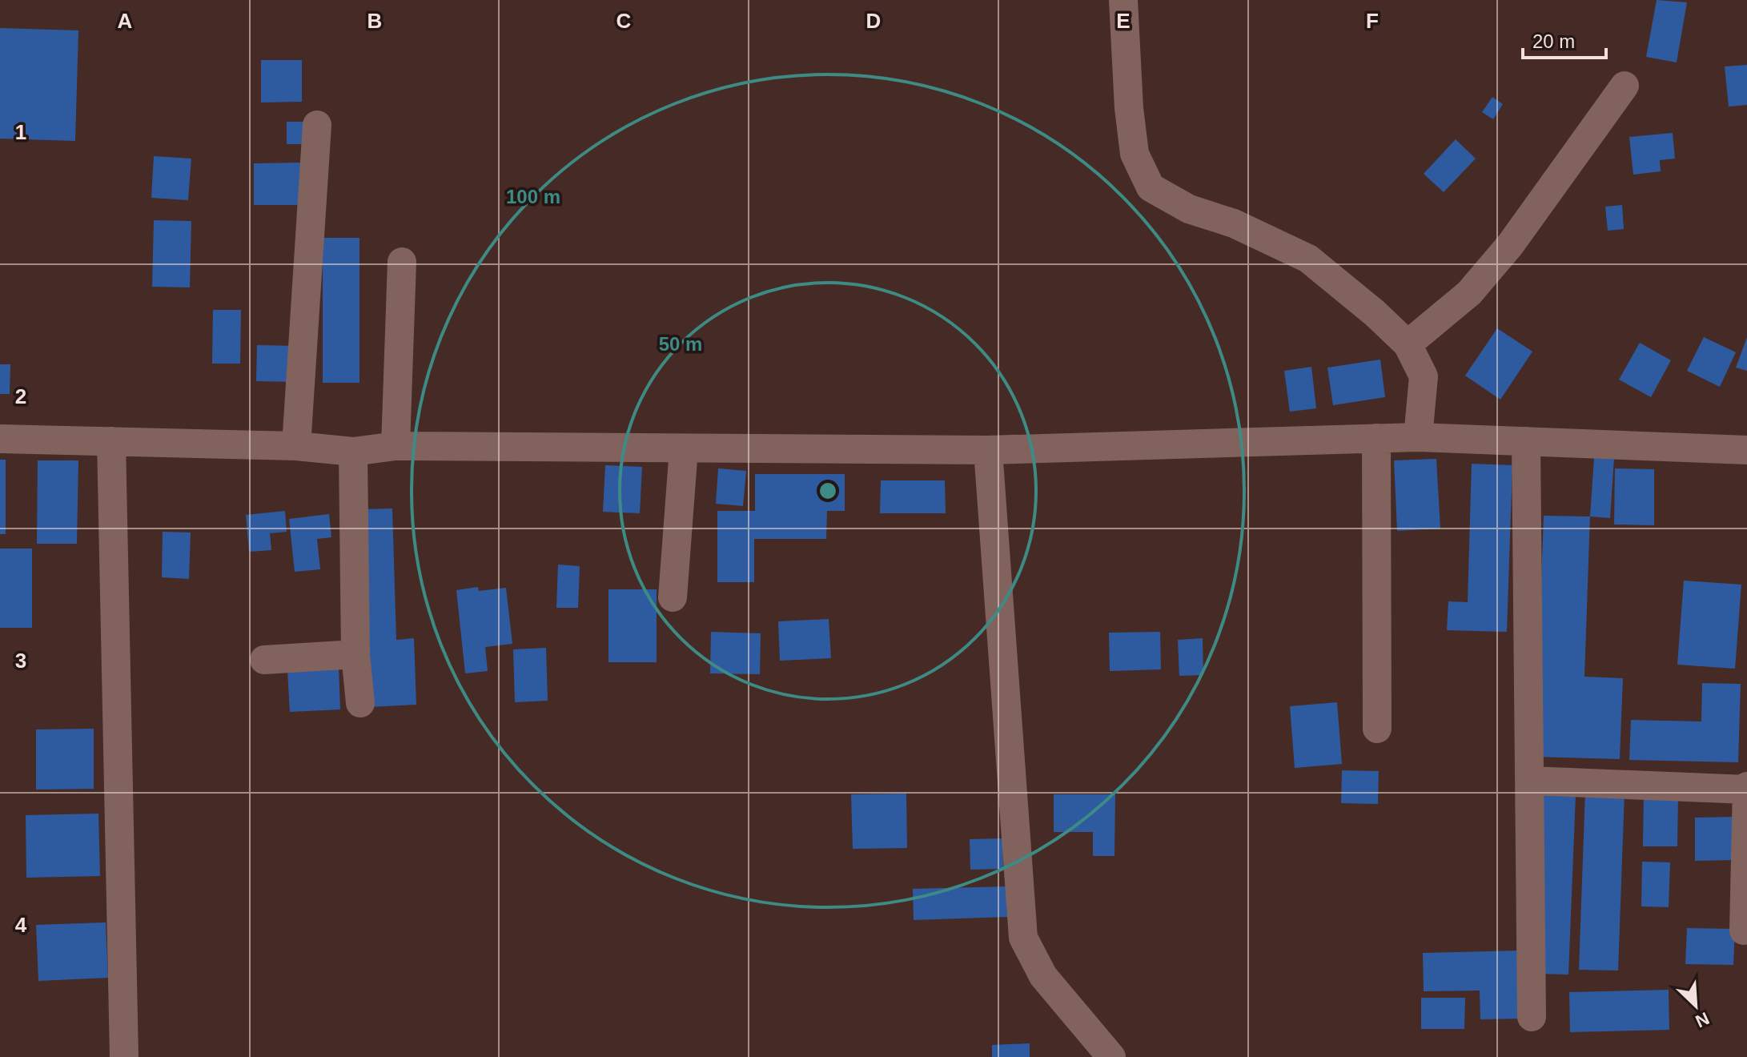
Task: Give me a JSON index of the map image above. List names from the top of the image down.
{
  "scale_bar": "20 m",
  "north": "bottom right",
  "grid": {
    "columns": [
      "A",
      "B",
      "C",
      "D",
      "E",
      "F"
    ],
    "rows": [
      "1",
      "2",
      "3",
      "4"
    ]
  },
  "rings": ["100 m", "50 m"]
}
